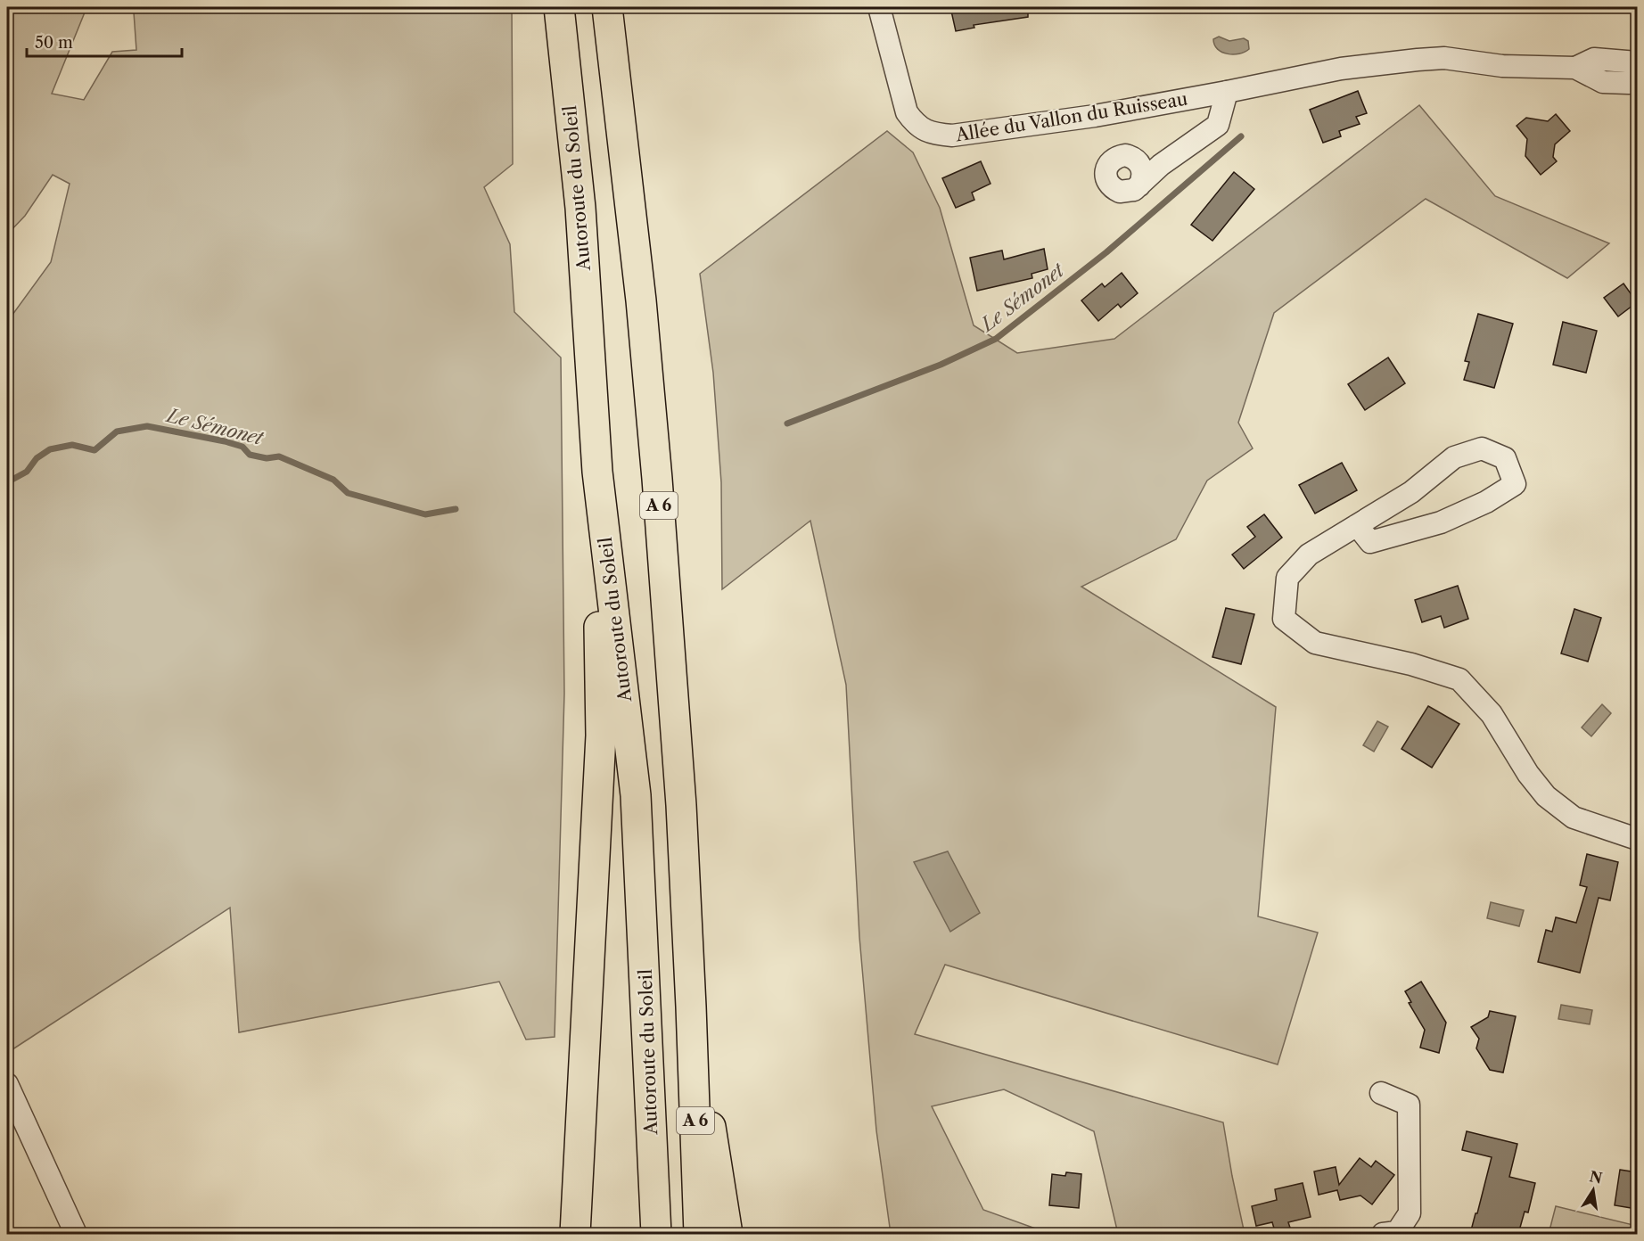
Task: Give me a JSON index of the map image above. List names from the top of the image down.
{
  "streets": {
    "highway": ["Autoroute du Soleil", "A 6"],
    "street": ["Allée du Vallon du Ruisseau"]
  },
  "water": ["Le Sémonet"],
  "scale_bar": "50 m",
  "north": "top"
}
